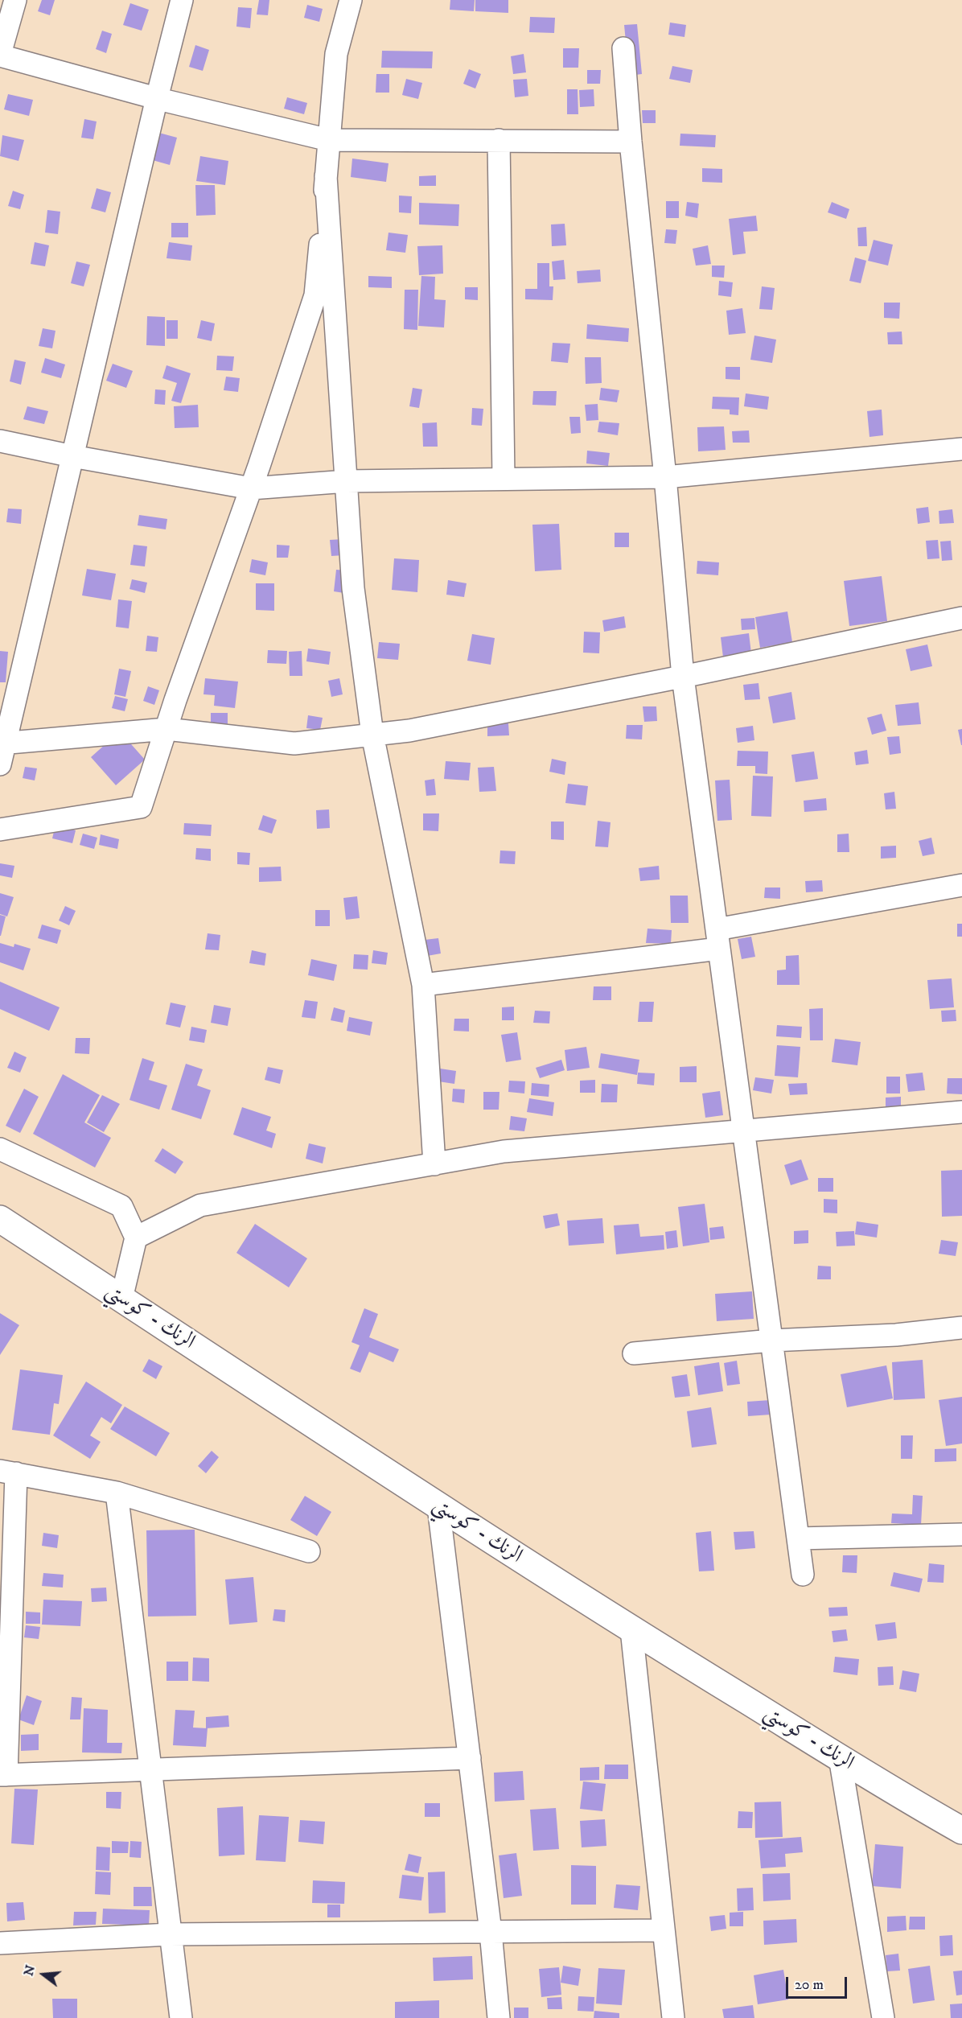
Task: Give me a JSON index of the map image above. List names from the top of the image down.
{
  "streets": {
    "main road": ["الرنك - كوستي"]
  },
  "scale_bar": "20 m",
  "north": "left"
}
